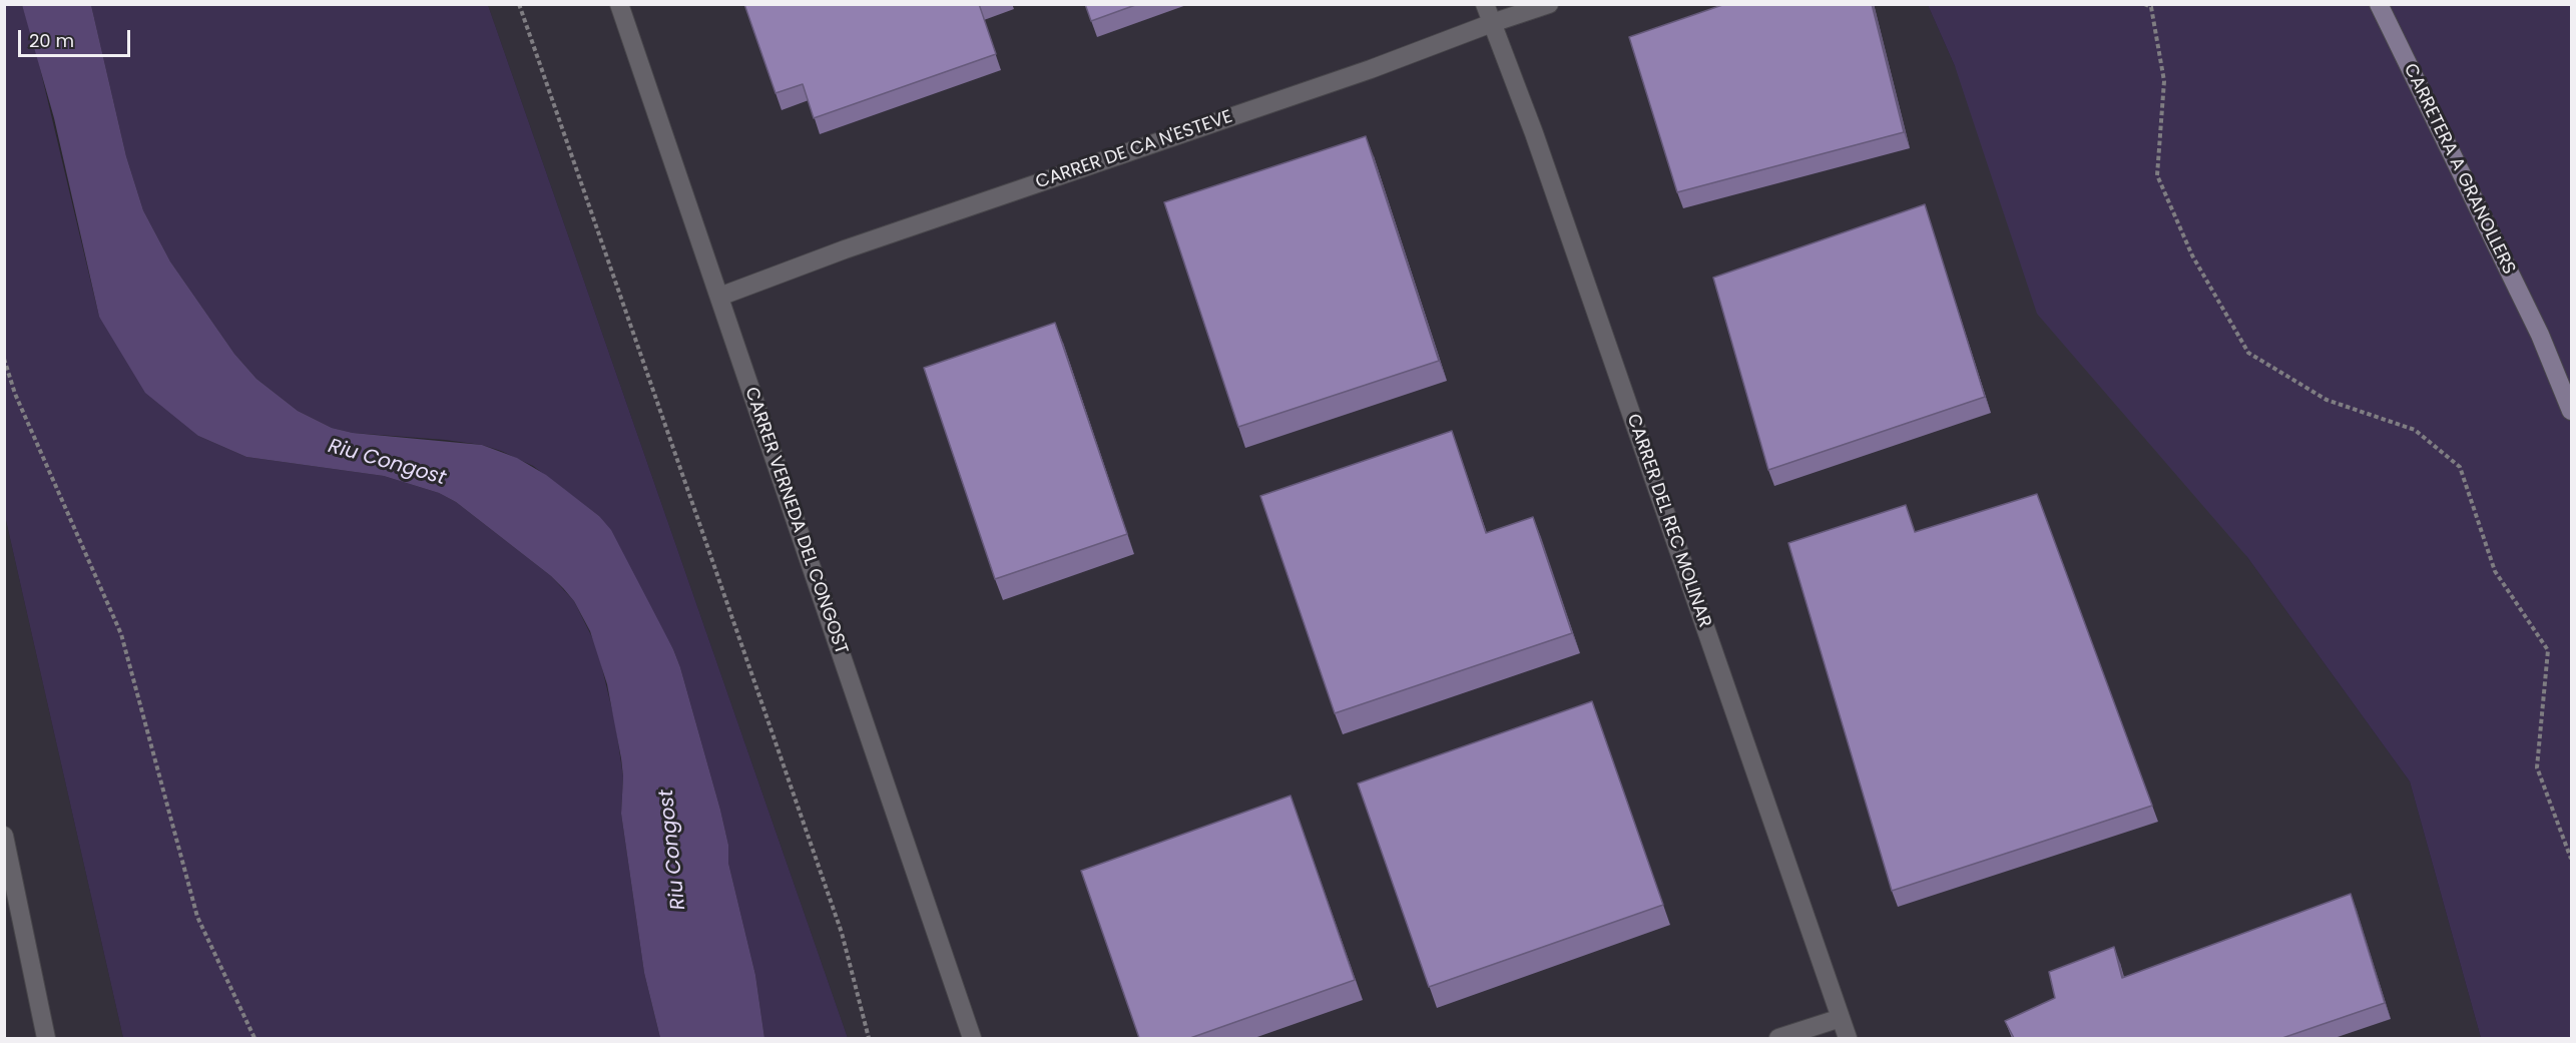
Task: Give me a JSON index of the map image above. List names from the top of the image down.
{
  "streets": {
    "street": [
      "CARRER DE CA N'ESTEVE",
      "CARRETERA A GRANOLLERS",
      "CARRER VERNEDA DEL CONGOST",
      "CARRER DEL REC MOLINAR"
    ]
  },
  "crossings": [
    ["CARRER DE CA N'ESTEVE", "CARRER VERNEDA DEL CONGOST"],
    ["CARRER DE CA N'ESTEVE", "CARRER DEL REC MOLINAR"]
  ],
  "water": ["Riu Congost"],
  "scale_bar": "20 m"
}
